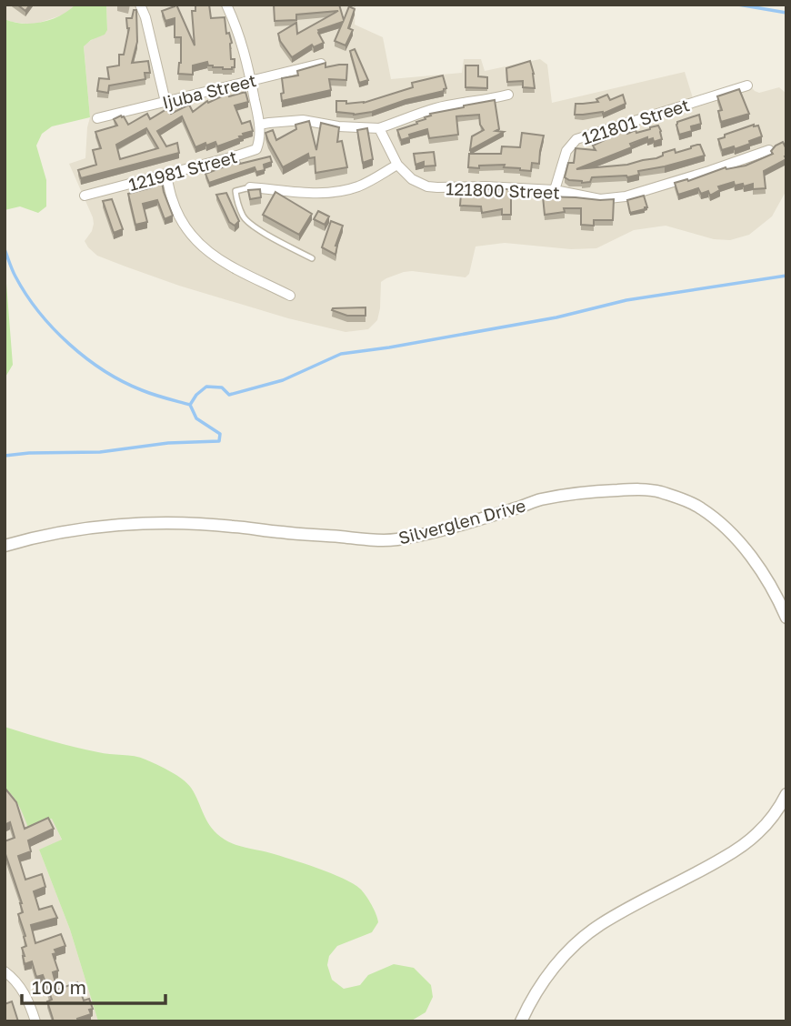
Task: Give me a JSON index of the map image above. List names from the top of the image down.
{
  "streets": {
    "street": [
      "Ijuba Street",
      "121801 Street",
      "121981 Street",
      "121800 Street",
      "Silverglen Drive"
    ]
  },
  "crossings": [
    ["121801 Street", "121800 Street"]
  ],
  "scale_bar": "100 m"
}
